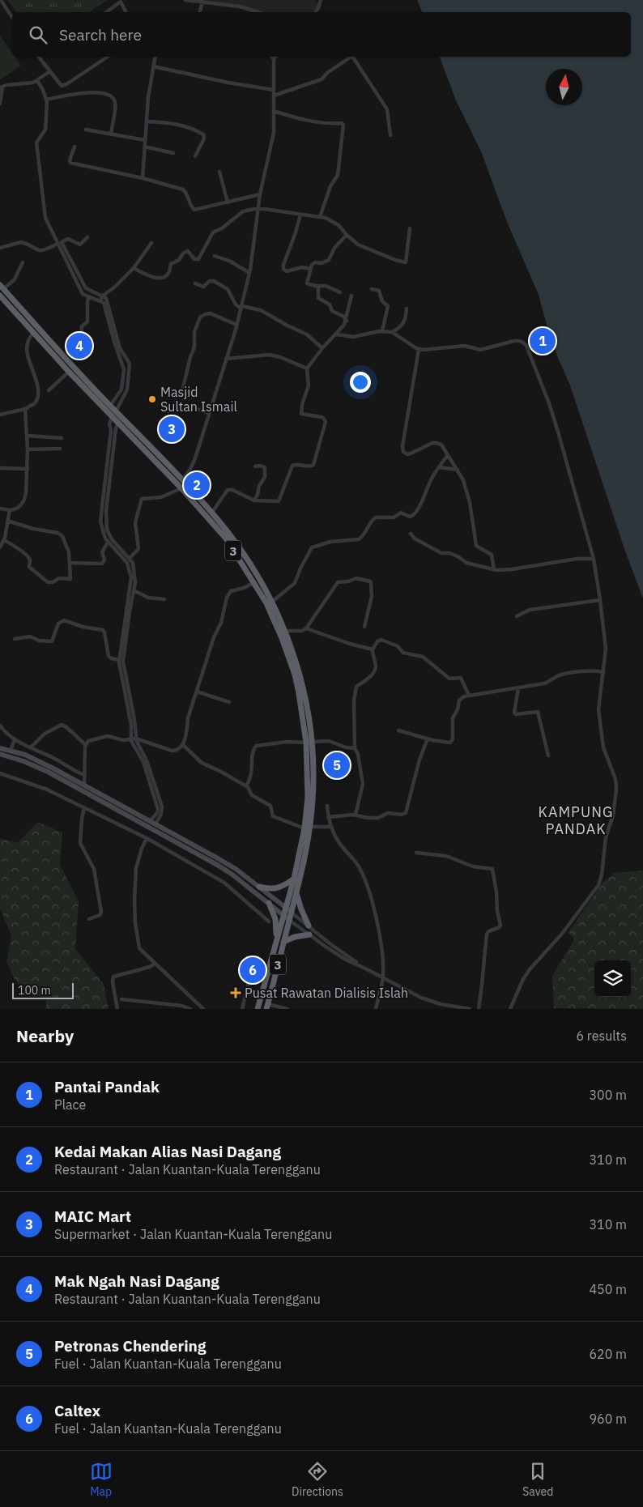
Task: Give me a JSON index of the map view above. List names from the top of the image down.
{
  "streets": {
    "highway": ["3"]
  },
  "districts": ["KAMPUNG PANDAK"],
  "places": {
    "other": ["Masjid Sultan Ismail"],
    "health": ["Pusat Rawatan Dialisis Islah"]
  },
  "scale_bar": "100 m",
  "north": "top",
  "page": {
    "search": "Search here",
    "pins": [
      "1",
      "4",
      "3",
      "2",
      "5",
      "6"
    ],
    "scale": "100 m",
    "heading": ["Nearby", "6 results"],
    "list": [
      {
        "mark": "1",
        "name": "Pantai Pandak",
        "note": "Place",
        "value": "300 m"
      },
      {
        "mark": "2",
        "name": "Kedai Makan Alias Nasi Dagang",
        "note": "Restaurant · Jalan Kuantan-Kuala Terengganu",
        "value": "310 m"
      },
      {
        "mark": "3",
        "name": "MAIC Mart",
        "note": "Supermarket · Jalan Kuantan-Kuala Terengganu",
        "value": "310 m"
      },
      {
        "mark": "4",
        "name": "Mak Ngah Nasi Dagang",
        "note": "Restaurant · Jalan Kuantan-Kuala Terengganu",
        "value": "450 m"
      },
      {
        "mark": "5",
        "name": "Petronas Chendering",
        "note": "Fuel · Jalan Kuantan-Kuala Terengganu",
        "value": "620 m"
      },
      {
        "mark": "6",
        "name": "Caltex",
        "note": "Fuel · Jalan Kuantan-Kuala Terengganu",
        "value": "960 m"
      }
    ],
    "nav": ["Map", "Directions", "Saved"]
  }
}
